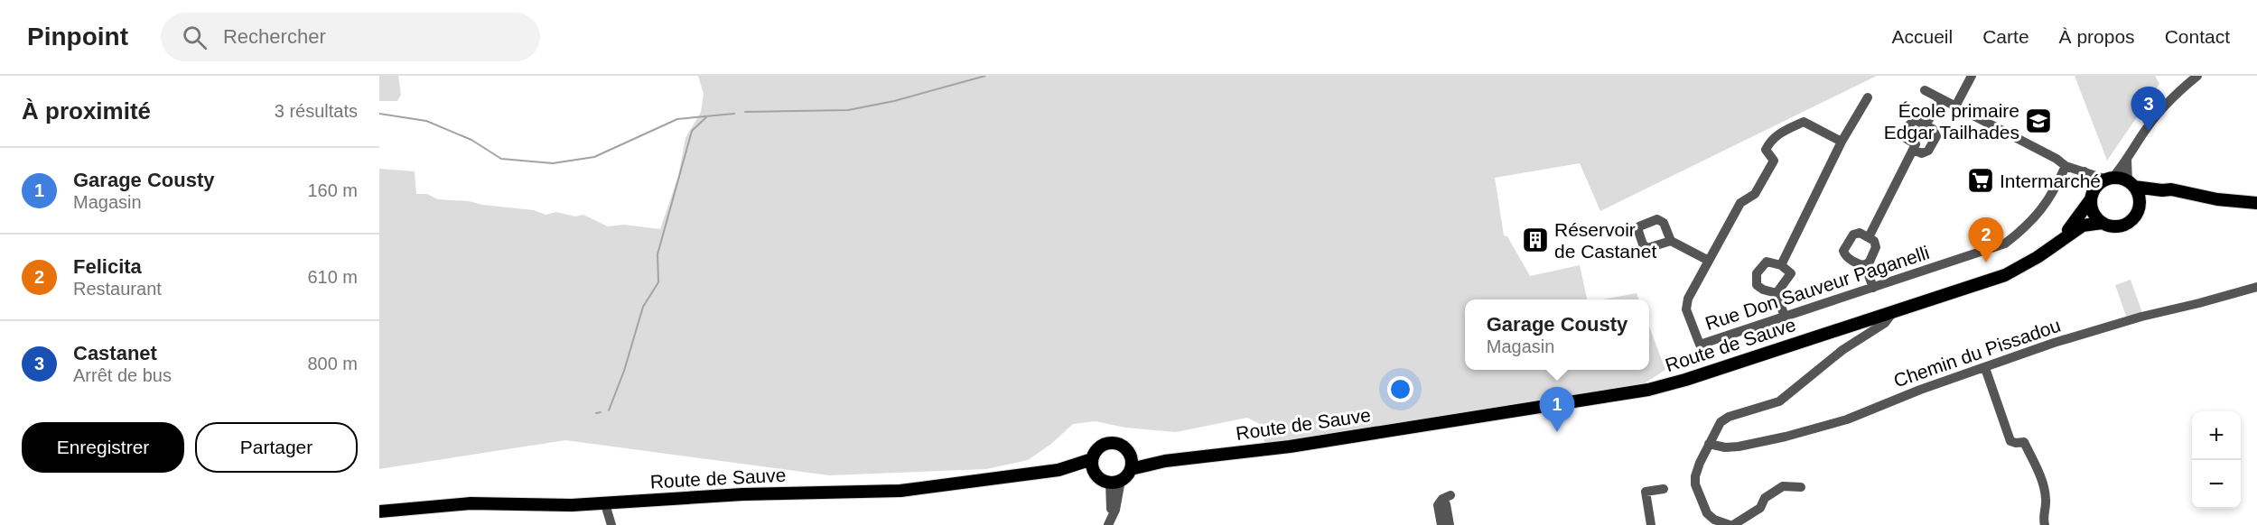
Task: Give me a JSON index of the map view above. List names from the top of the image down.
{
  "streets": {
    "main road": ["Route de Sauve"],
    "street": ["Rue Don Sauveur Paganelli", "Chemin du Pissadou"]
  },
  "places": {
    "school or university": ["École primaire Edgar Tailhades"],
    "supermarket": ["Intermarché"],
    "building": ["Réservoir de Castanet"]
  },
  "page": {
    "header": "Pinpoint",
    "search": "Rechercher",
    "nav": [
      "Accueil",
      "Carte",
      "À propos",
      "Contact"
    ],
    "heading": ["À proximité", "3 résultats"],
    "pins": ["3", "2", "1"],
    "list": [
      {
        "mark": "1",
        "name": "Garage Cousty",
        "note": "Magasin",
        "value": "160 m"
      },
      {
        "mark": "2",
        "name": "Felicita",
        "note": "Restaurant",
        "value": "610 m"
      },
      {
        "mark": "3",
        "name": "Castanet",
        "note": "Arrêt de bus",
        "value": "800 m"
      }
    ],
    "popup": ["Garage Cousty", "Magasin"],
    "buttons": ["Enregistrer", "Partager"],
    "map_buttons": ["+", "−"]
  }
}
